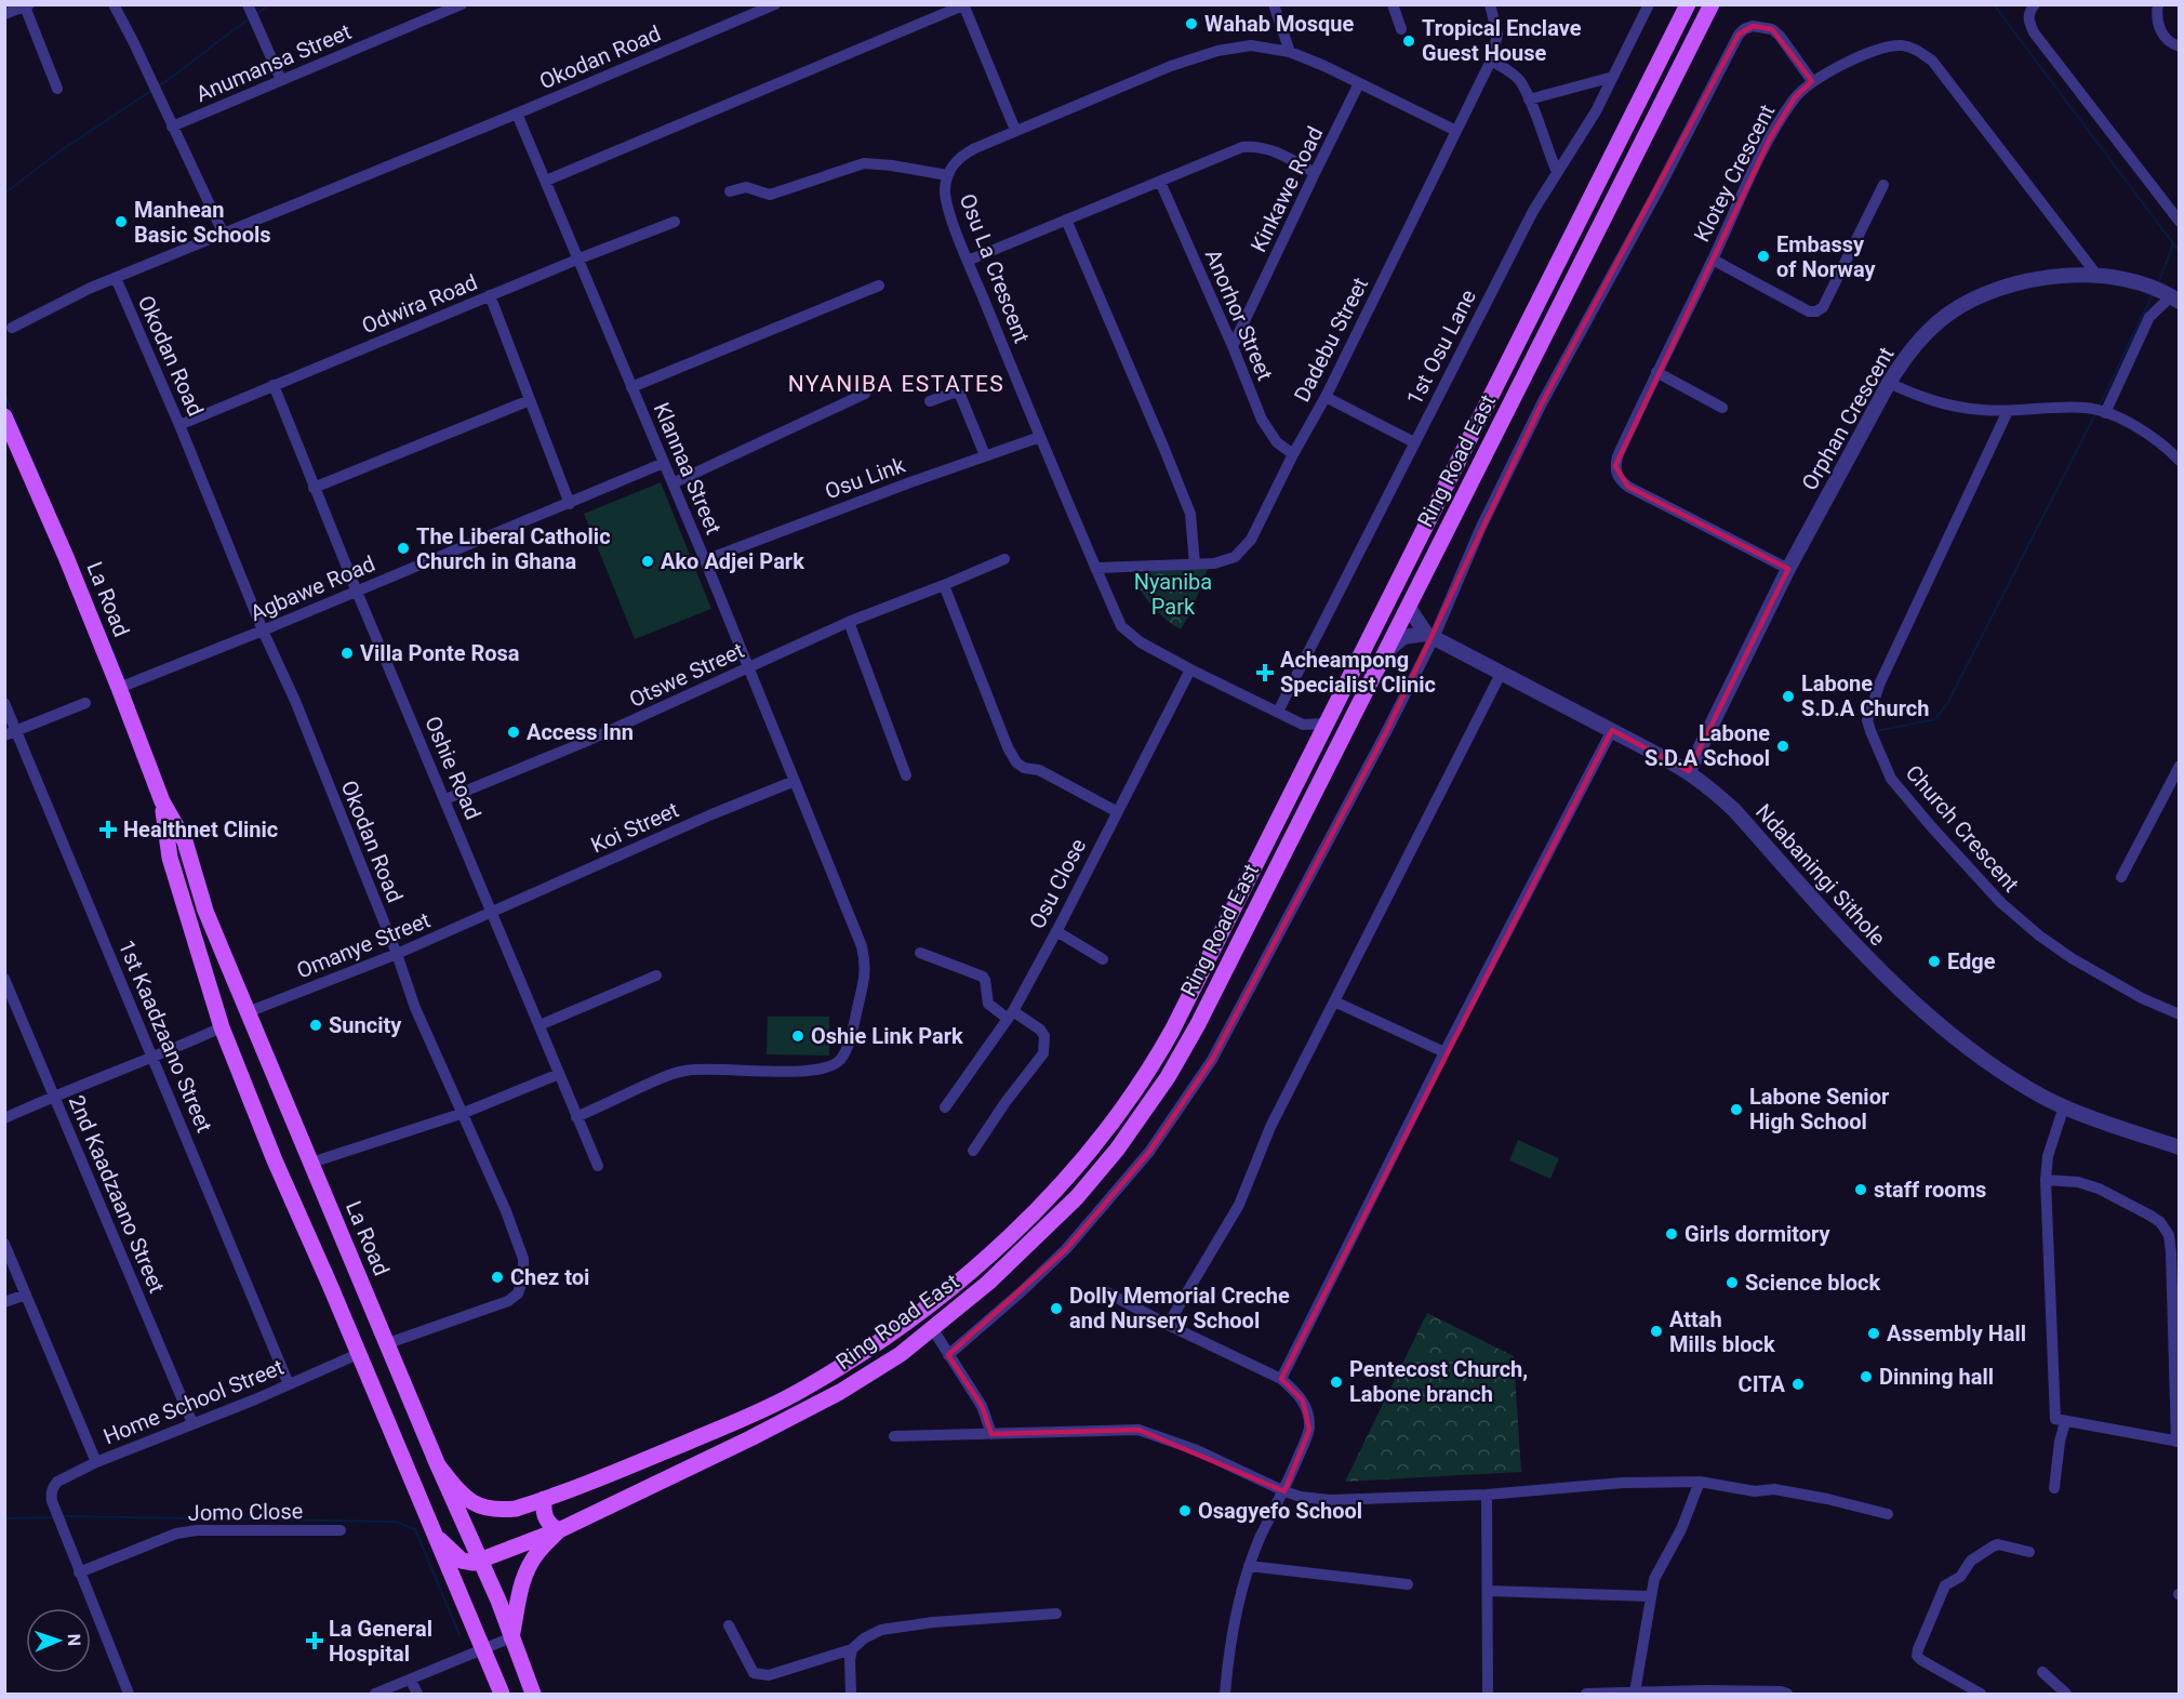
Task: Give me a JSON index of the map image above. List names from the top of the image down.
{
  "streets": {
    "main road": ["Ring Road East", "La Road"],
    "street": [
      "Okodan Road",
      "Anumansa Street",
      "Klotey Crescent",
      "Kinkawe Road",
      "Osu La Crescent",
      "Odwira Road",
      "Anorhor Street",
      "Dadebu Street",
      "1st Osu Lane",
      "Orphan Crescent",
      "Klannaa Street",
      "Osu Link",
      "Agbawe Road",
      "Otswe Street",
      "Oshie Road",
      "Koi Street",
      "Church Crescent",
      "Ndabaningi Sithole",
      "Osu Close",
      "Omanye Street",
      "1st Kaadzaano Street",
      "2nd Kaadzaano Street",
      "Home School Street",
      "Jomo Close"
    ]
  },
  "crossings": [
    ["Okodan Road", "Odwira Road"],
    ["Okodan Road", "Klannaa Street"],
    ["Okodan Road", "Agbawe Road"],
    ["Okodan Road", "La Road"],
    ["Okodan Road", "Omanye Street"],
    ["Klotey Crescent", "Orphan Crescent"],
    ["Kinkawe Road", "Osu La Crescent"],
    ["Kinkawe Road", "Anorhor Street"],
    ["Osu La Crescent", "Dadebu Street"],
    ["Osu La Crescent", "1st Osu Lane"],
    ["Osu La Crescent", "Osu Link"],
    ["Osu La Crescent", "Osu Close"],
    ["Odwira Road", "Klannaa Street"],
    ["Odwira Road", "Oshie Road"],
    ["Anorhor Street", "Dadebu Street"],
    ["Orphan Crescent", "Ndabaningi Sithole"],
    ["Ring Road East", "La Road"],
    ["Ring Road East", "Ndabaningi Sithole"],
    ["Klannaa Street", "Osu Link"],
    ["Klannaa Street", "Agbawe Road"],
    ["Klannaa Street", "Otswe Street"],
    ["Klannaa Street", "Oshie Road"],
    ["Klannaa Street", "Koi Street"],
    ["Agbawe Road", "La Road"],
    ["Agbawe Road", "Oshie Road"],
    ["La Road", "Omanye Street"],
    ["La Road", "Home School Street"],
    ["Otswe Street", "Oshie Road"],
    ["Oshie Road", "Koi Street"],
    ["Oshie Road", "Omanye Street"],
    ["Koi Street", "Omanye Street"],
    ["1st Kaadzaano Street", "Home School Street"],
    ["2nd Kaadzaano Street", "Home School Street"],
    ["Home School Street", "Jomo Close"]
  ],
  "districts": ["NYANIBA ESTATES"],
  "parks": ["Nyaniba Park"],
  "places": {
    "other": [
      "Wahab Mosque",
      "Tropical Enclave Guest House",
      "Manhean Basic Schools",
      "Embassy of Norway",
      "The Liberal Catholic Church in Ghana",
      "Ako Adjei Park",
      "Villa Ponte Rosa",
      "Labone S.D.A Church",
      "Access Inn",
      "Labone S.D.A School",
      "Edge",
      "Suncity",
      "Oshie Link Park",
      "Labone Senior High School",
      "staff rooms",
      "Girls dormitory",
      "Chez toi",
      "Science block",
      "Dolly Memorial Creche and Nursery School",
      "Attah Mills block",
      "Assembly Hall",
      "Dinning hall",
      "Pentecost Church, Labone branch",
      "CITA",
      "Osagyefo School"
    ],
    "health": ["Acheampong Specialist Clinic", "Healthnet Clinic", "La General Hospital"]
  },
  "north": "right"
}
